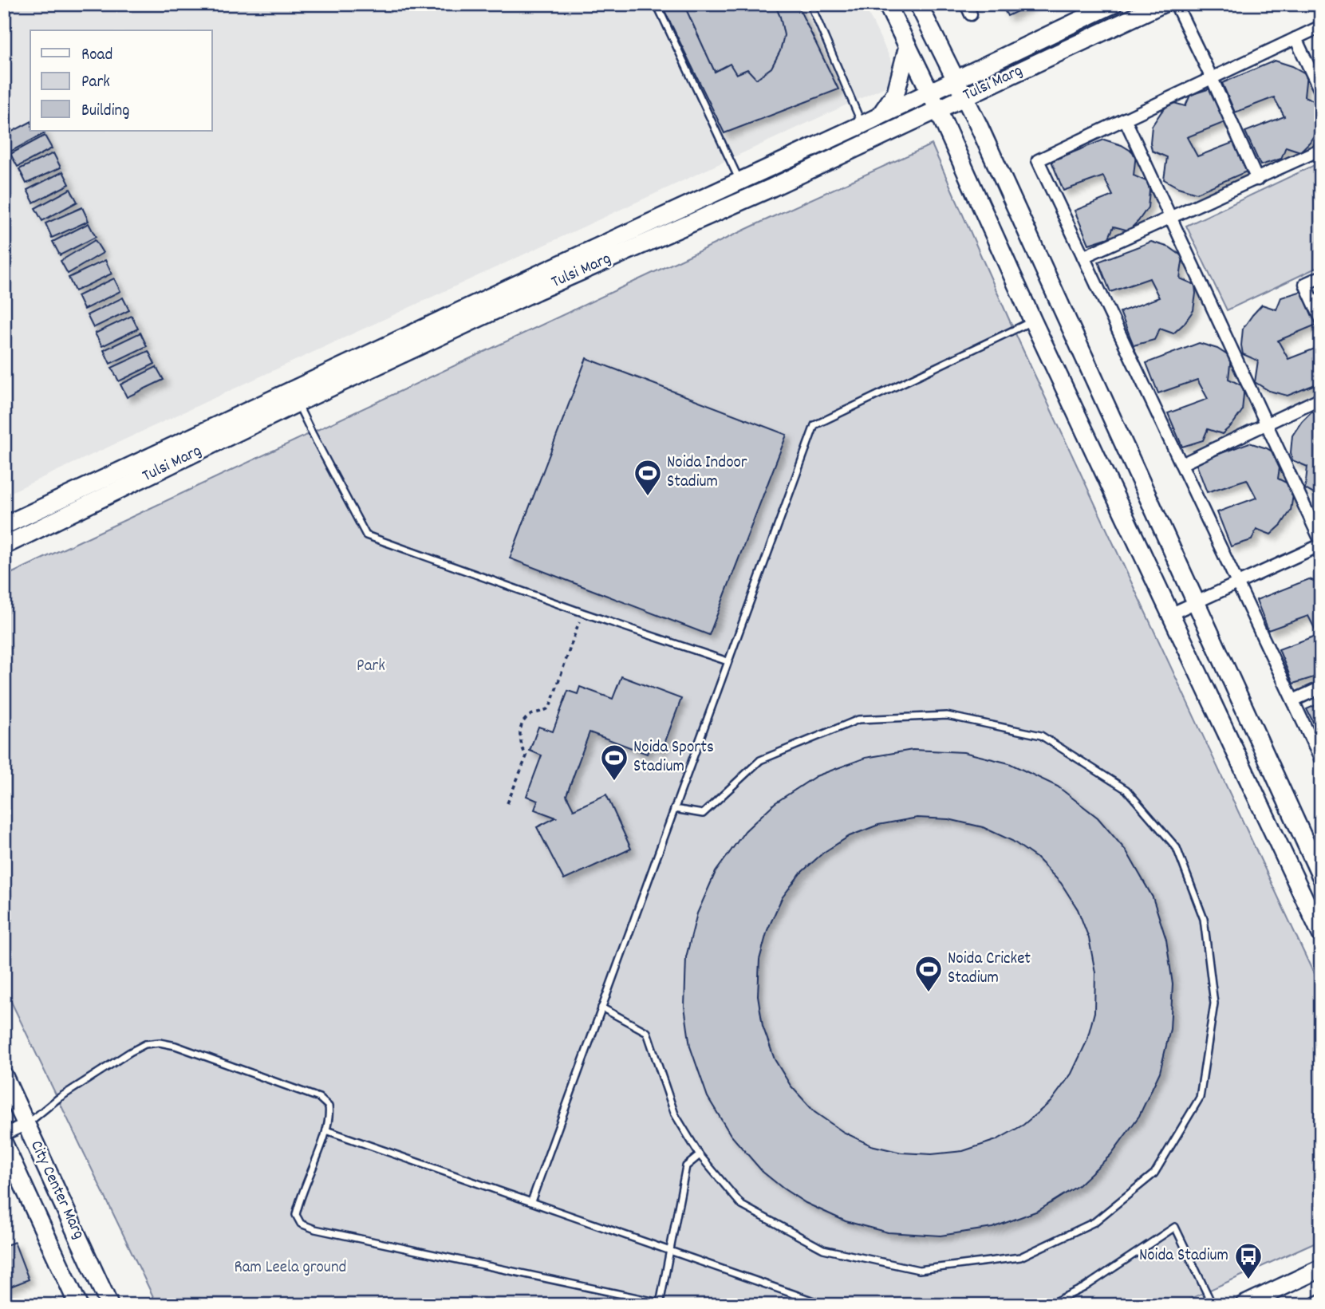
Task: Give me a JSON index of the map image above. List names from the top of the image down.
{
  "streets": {
    "street": ["Tulsi Marg", "City Center Marg"]
  },
  "parks": ["Park", "Ram Leela ground"],
  "places": {
    "sports": ["Noida Indoor Stadium", "Noida Sports Stadium", "Noida Cricket Stadium"],
    "bus stop": ["Noida Stadium"]
  },
  "legend": ["Road", "Park", "Building"]
}
